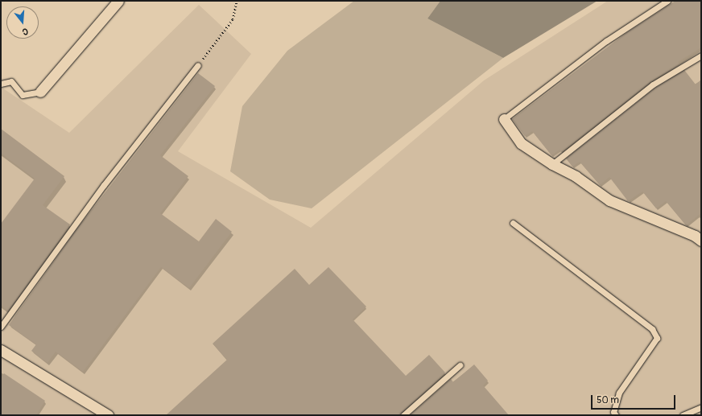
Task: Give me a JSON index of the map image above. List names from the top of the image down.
{
  "scale_bar": "50 m",
  "north": "bottom"
}
